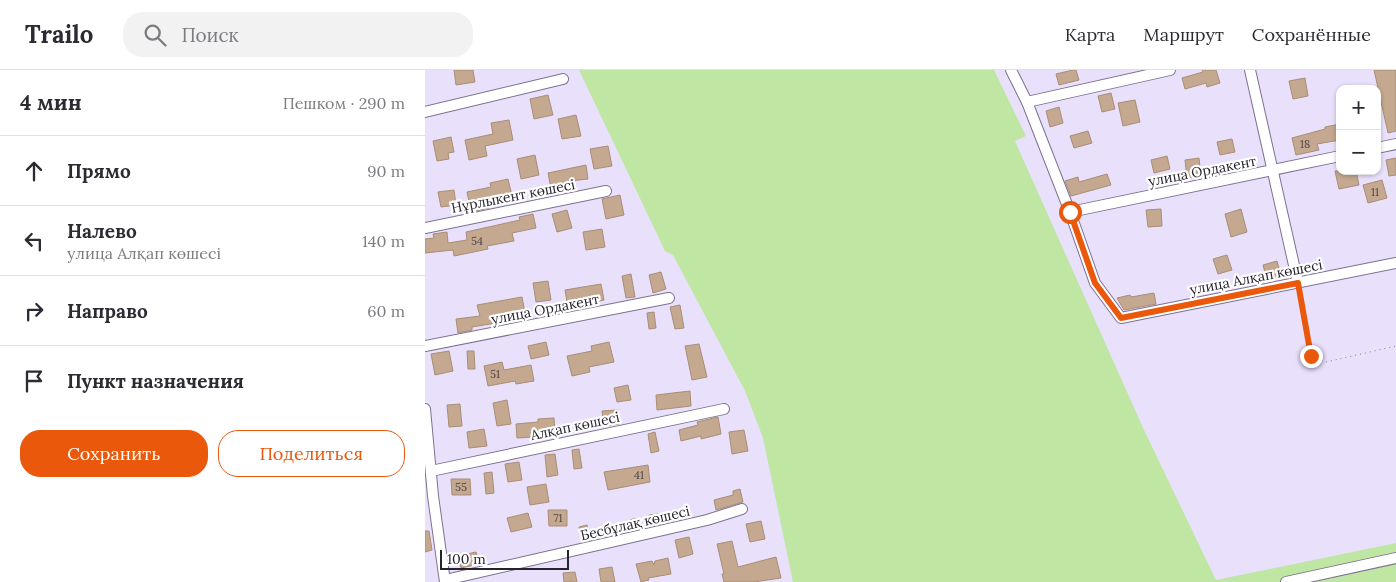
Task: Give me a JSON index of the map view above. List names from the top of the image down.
{
  "streets": {
    "street": [
      "улица Ордакент",
      "Нұрлыкент көшесі",
      "улица Алқап көшесі",
      "Алқап көшесі",
      "Бесбұлақ көшесі"
    ]
  },
  "crossings": [
    ["улица Ордакент", "улица Алқап көшесі"]
  ],
  "house_numbers": [
    "18",
    "11",
    "54",
    "51",
    "41",
    "55",
    "71"
  ],
  "scale_bar": "100 m",
  "page": {
    "header": "Trailo",
    "search": "Поиск",
    "nav": ["Карта", "Маршрут", "Сохранённые"],
    "heading": ["4 мин", "Пешком · 290 m"],
    "map_buttons": ["+", "−"],
    "list": [
      ["Прямо", "90 m"],
      ["Налево", "улица Алқап көшесі", "140 m"],
      ["Направо", "60 m"],
      "Пункт назначения"
    ],
    "buttons": ["Сохранить", "Поделиться"],
    "scale": "100 m"
  }
}
